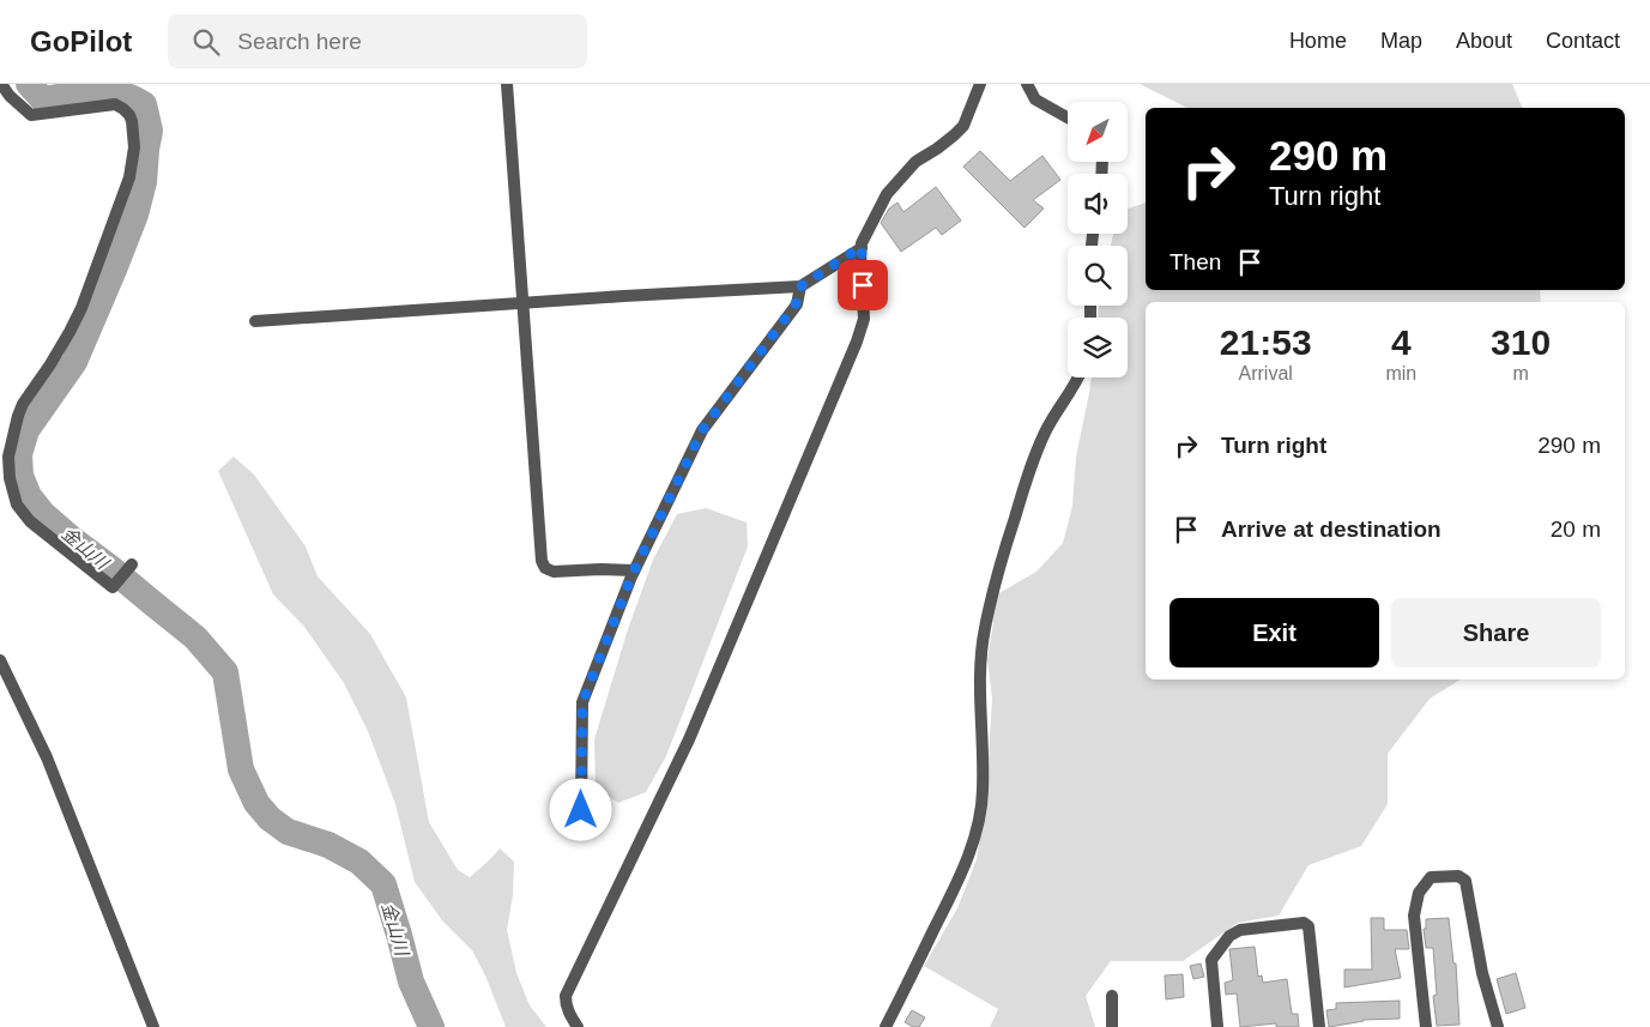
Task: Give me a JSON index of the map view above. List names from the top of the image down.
{
  "water": ["金山川"],
  "north": "bottom left",
  "page": {
    "header": "GoPilot",
    "search": "Search here",
    "nav": [
      "Home",
      "Map",
      "About",
      "Contact"
    ],
    "turn": ["290 m", "Turn right"],
    "then": "Then",
    "eta": [
      "21:53",
      "Arrival",
      "4",
      "min",
      "310",
      "m"
    ],
    "list": [
      {
        "name": "Turn right",
        "value": "290 m"
      },
      {
        "name": "Arrive at destination",
        "value": "20 m"
      }
    ],
    "buttons": ["Exit", "Share"]
  }
}
